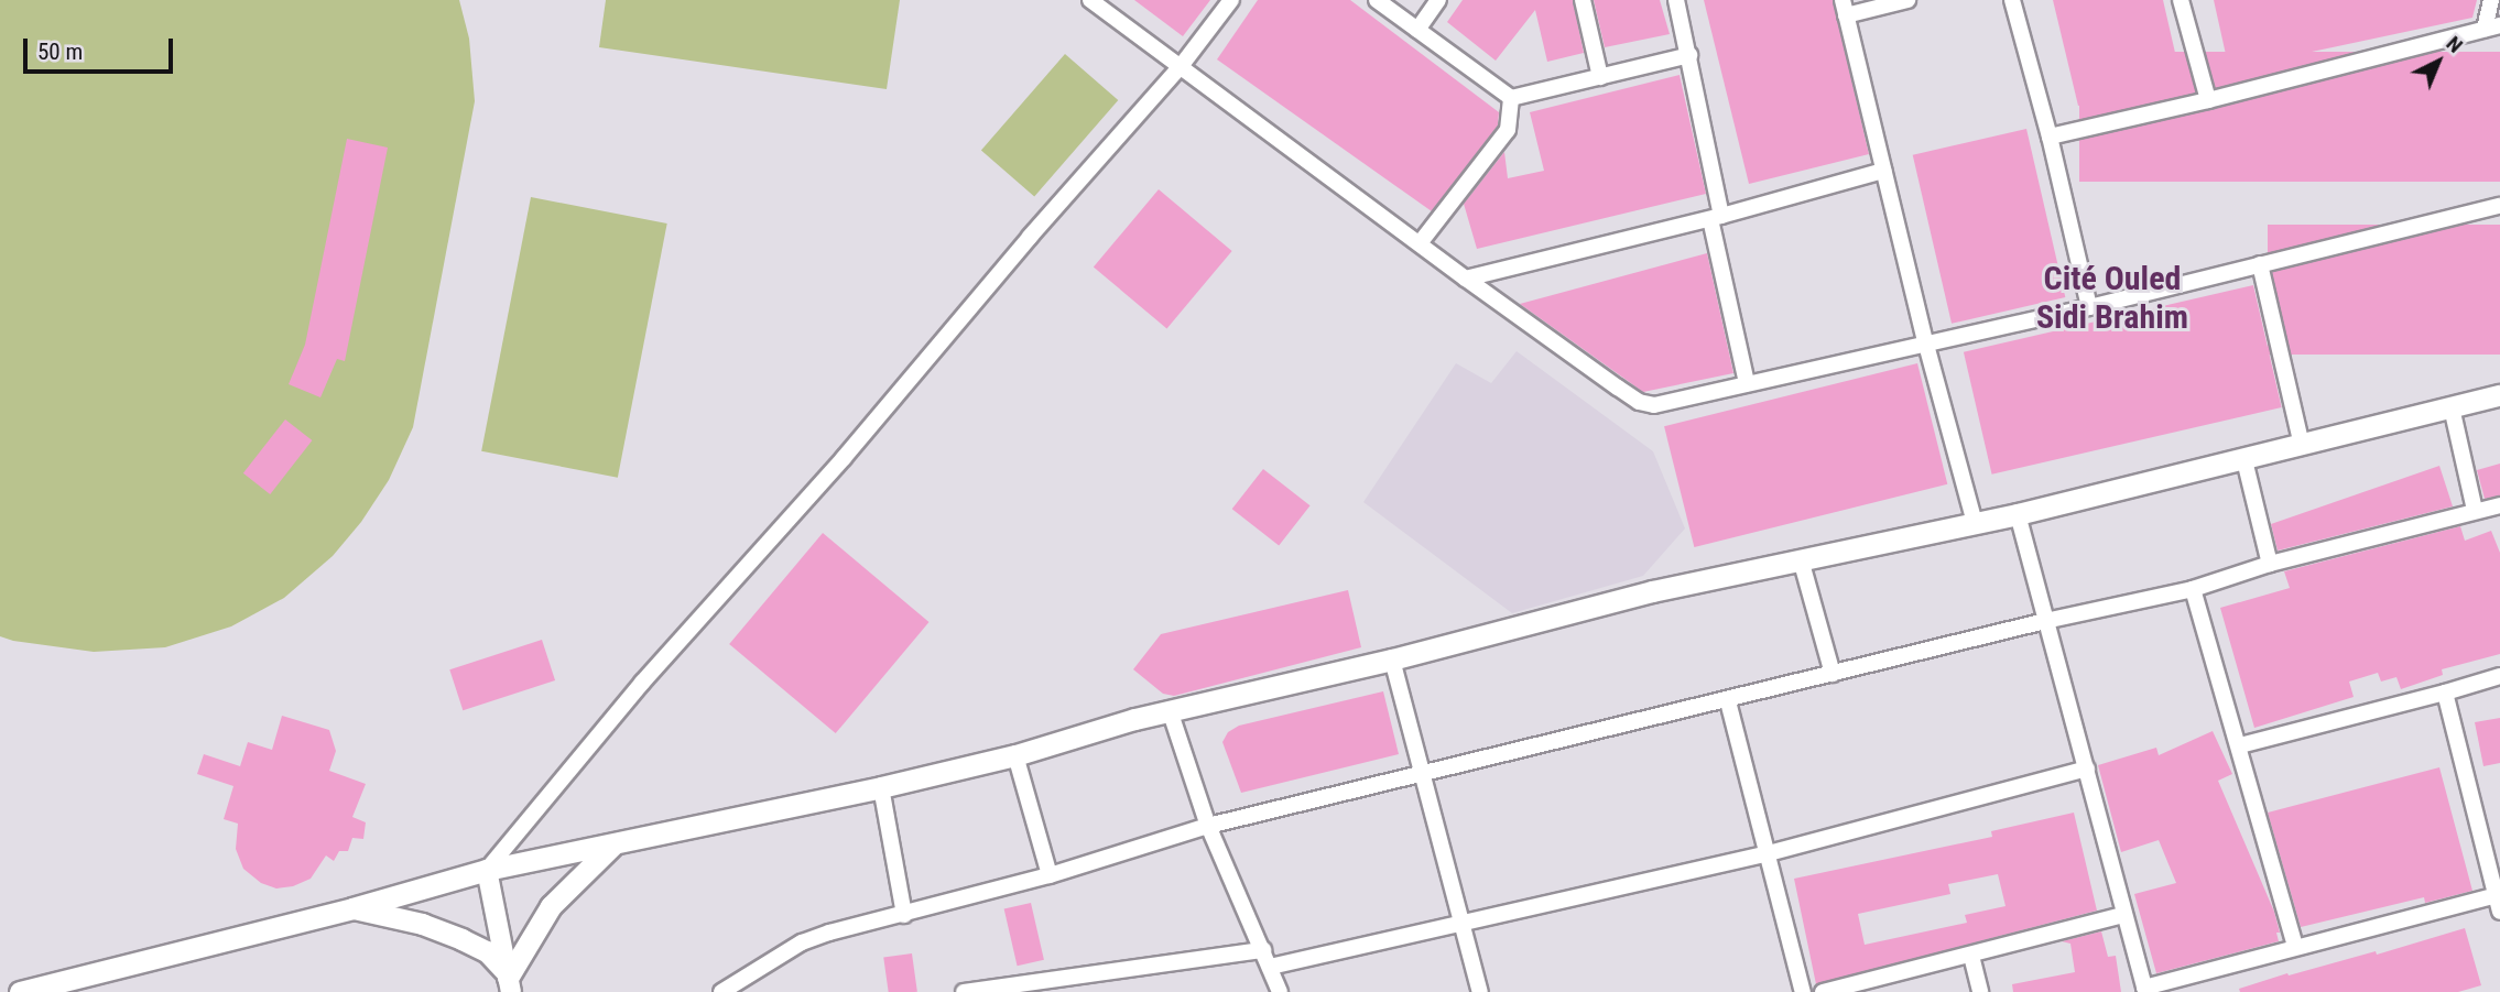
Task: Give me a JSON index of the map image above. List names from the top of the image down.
{
  "districts": ["Cité Ouled Sidi Brahim"],
  "scale_bar": "50 m",
  "north": "top right"
}
